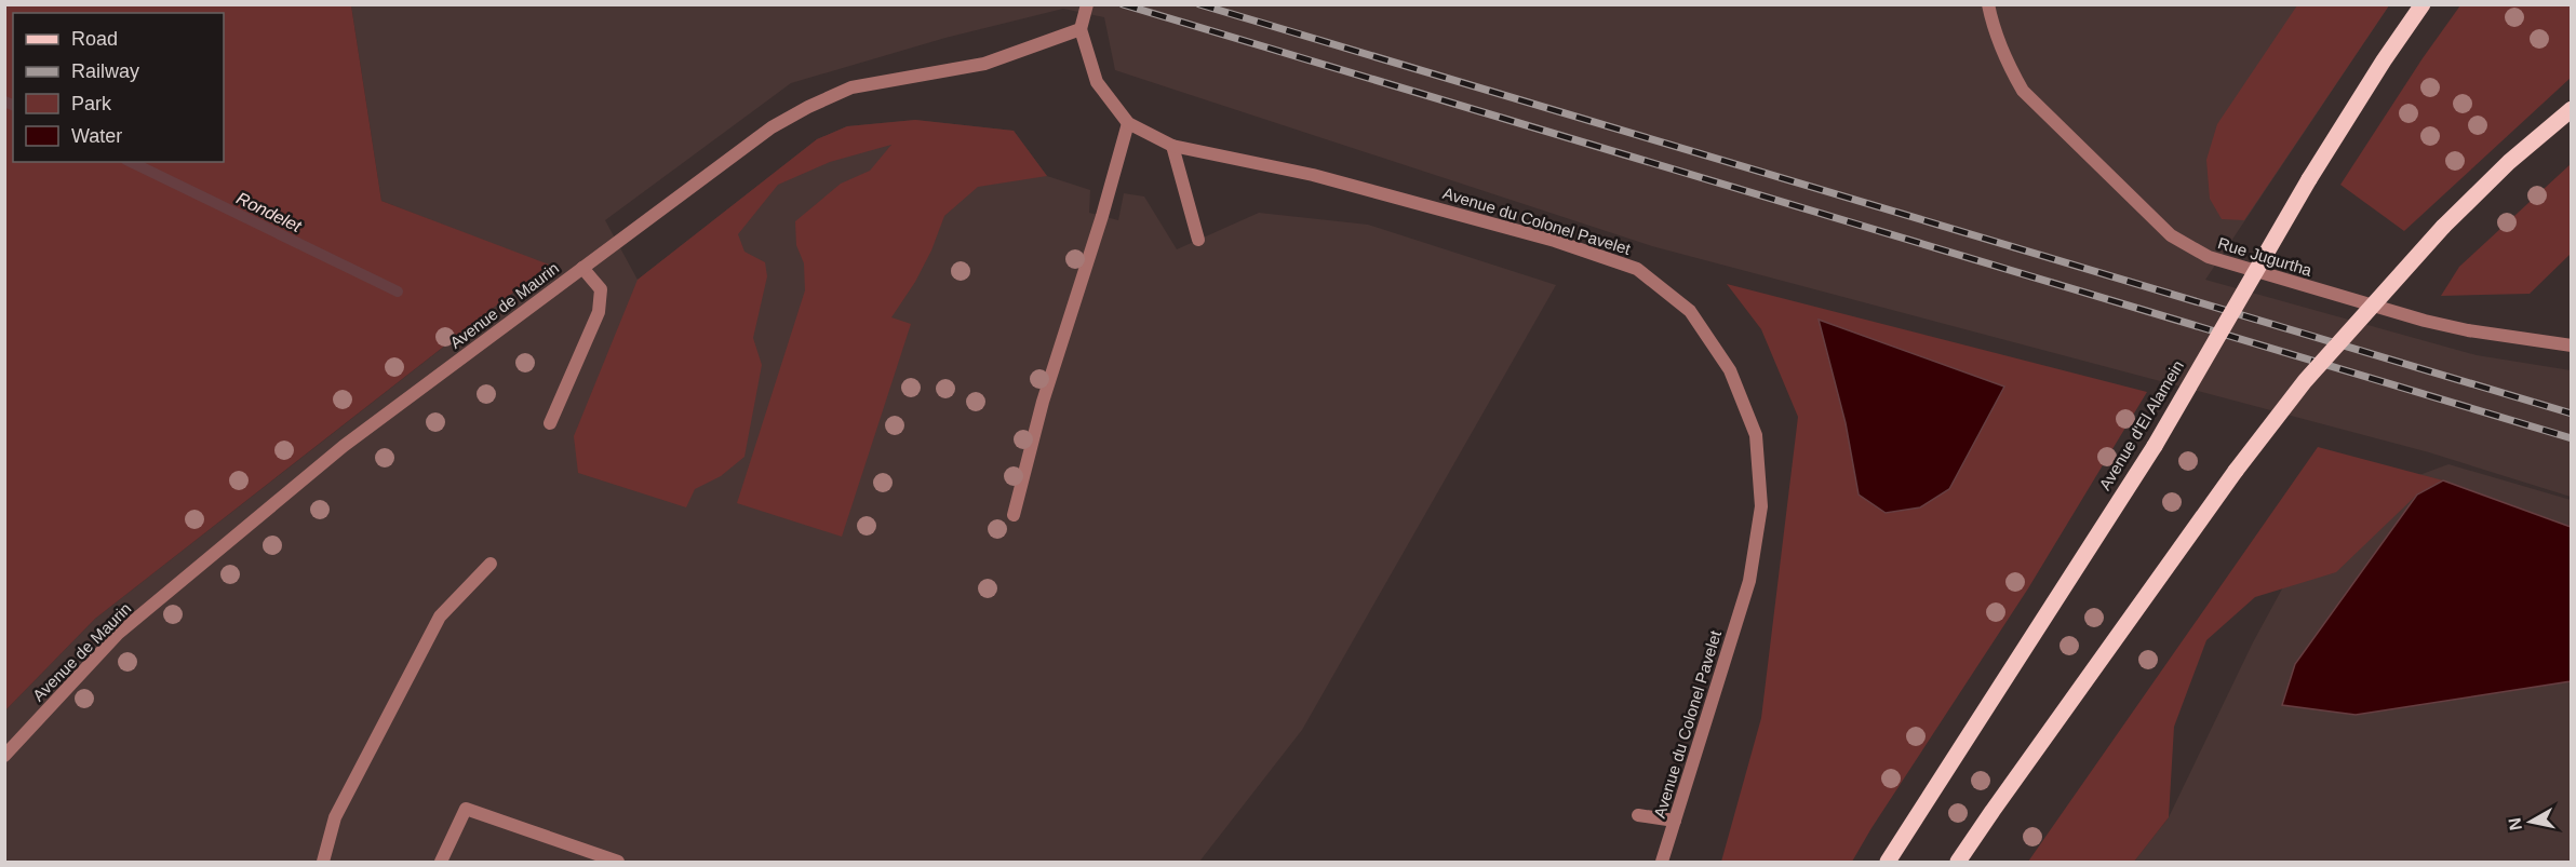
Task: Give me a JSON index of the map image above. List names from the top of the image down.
{
  "streets": {
    "main road": ["Avenue d'El Alamein"],
    "street": ["Avenue du Colonel Pavelet", "Rue Jugurtha", "Avenue de Maurin"]
  },
  "crossings": [
    ["Avenue du Colonel Pavelet", "Avenue de Maurin"]
  ],
  "water": ["Rondelet"],
  "legend": [
    "Road",
    "Railway",
    "Park",
    "Water"
  ],
  "north": "left"
}
